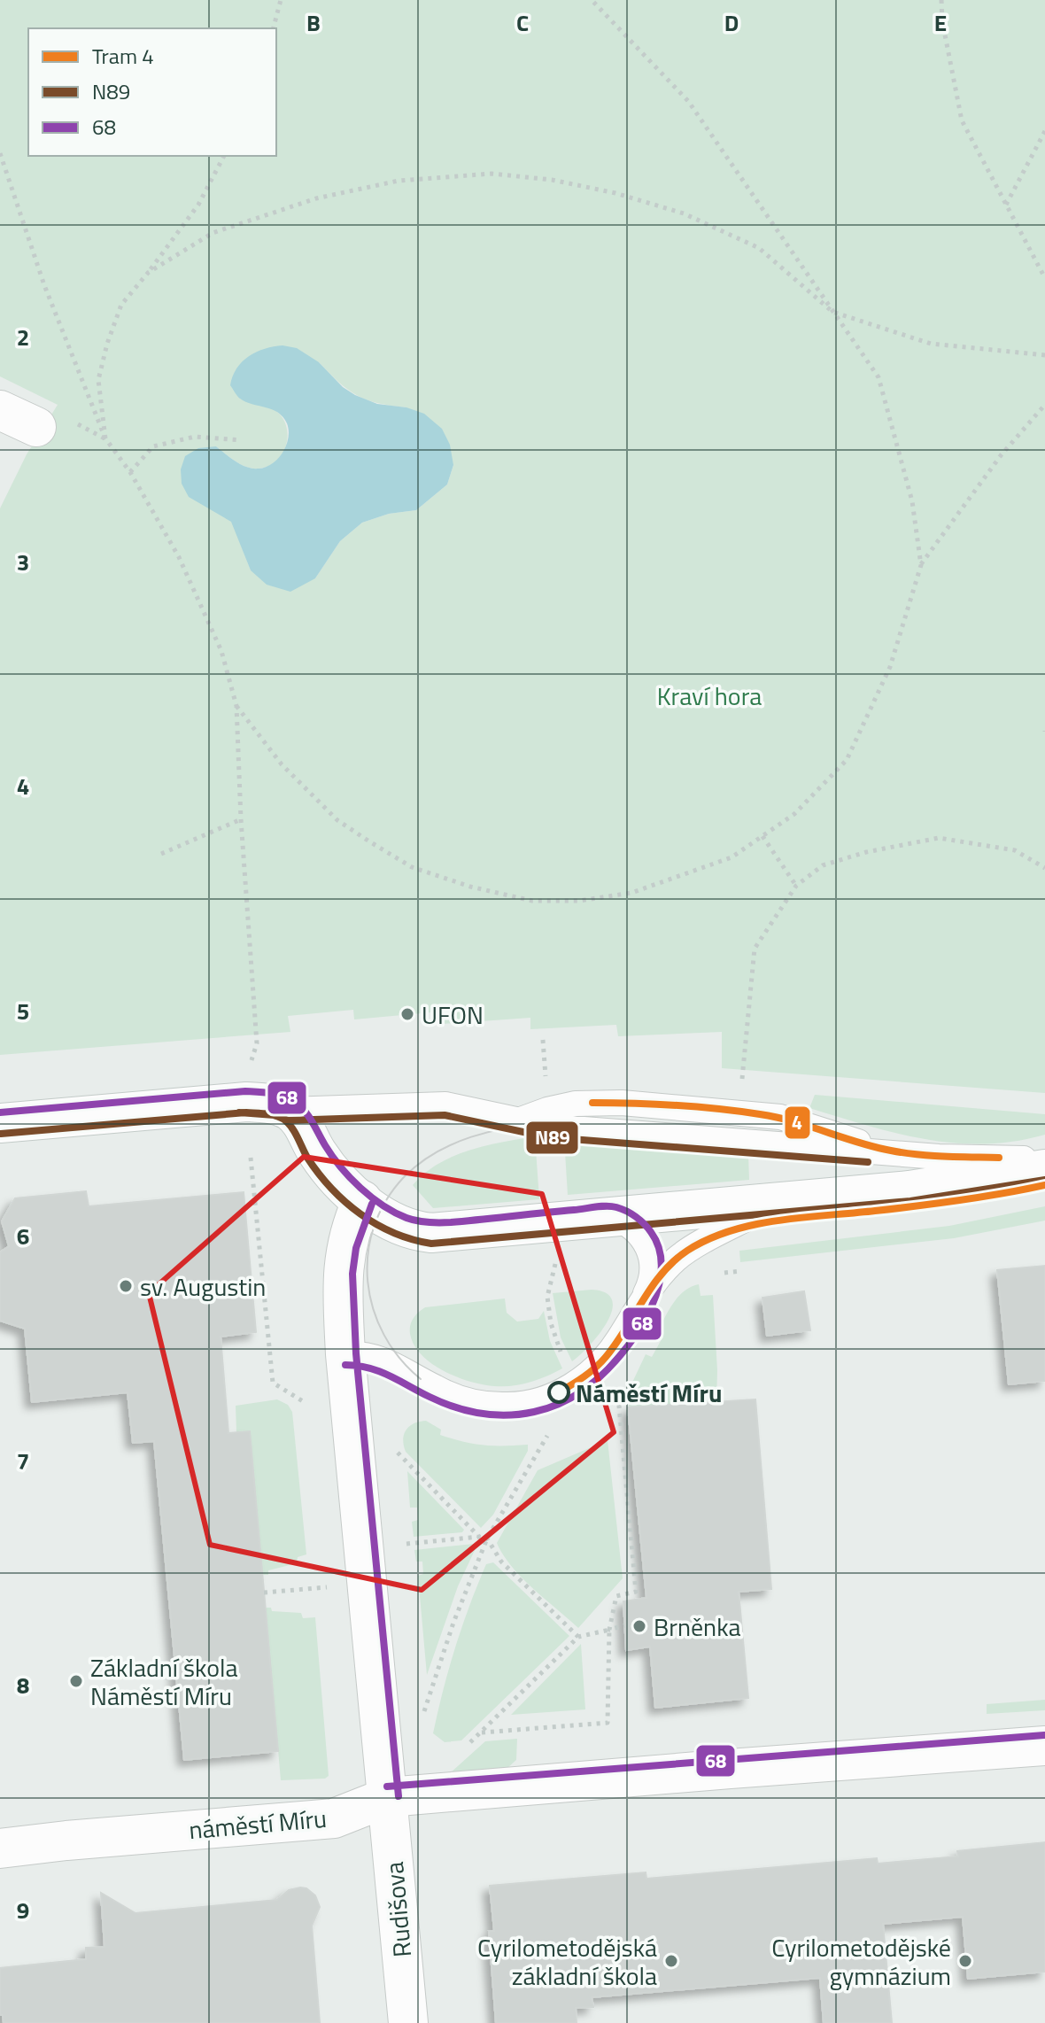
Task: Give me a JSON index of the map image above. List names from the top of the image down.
{
  "streets": {
    "street": ["náměstí Míru", "Rudišova"]
  },
  "crossings": [
    ["náměstí Míru", "Rudišova"]
  ],
  "parks": ["Kraví hora"],
  "places": [
    "UFON",
    "sv. Augustin",
    "Náměstí Míru",
    "Brněnka",
    "Základní škola Náměstí Míru",
    "Cyrilometodějská základní škola",
    "Cyrilometodějské gymnázium"
  ],
  "lines": ["transit line 68", "tram line 4", "transit line N89"],
  "legend": ["Tram 4", "N89", "68"],
  "grid": {
    "columns": [
      "B",
      "C",
      "D",
      "E"
    ],
    "rows": [
      "2",
      "3",
      "4",
      "5",
      "6",
      "7",
      "8",
      "9"
    ]
  }
}
